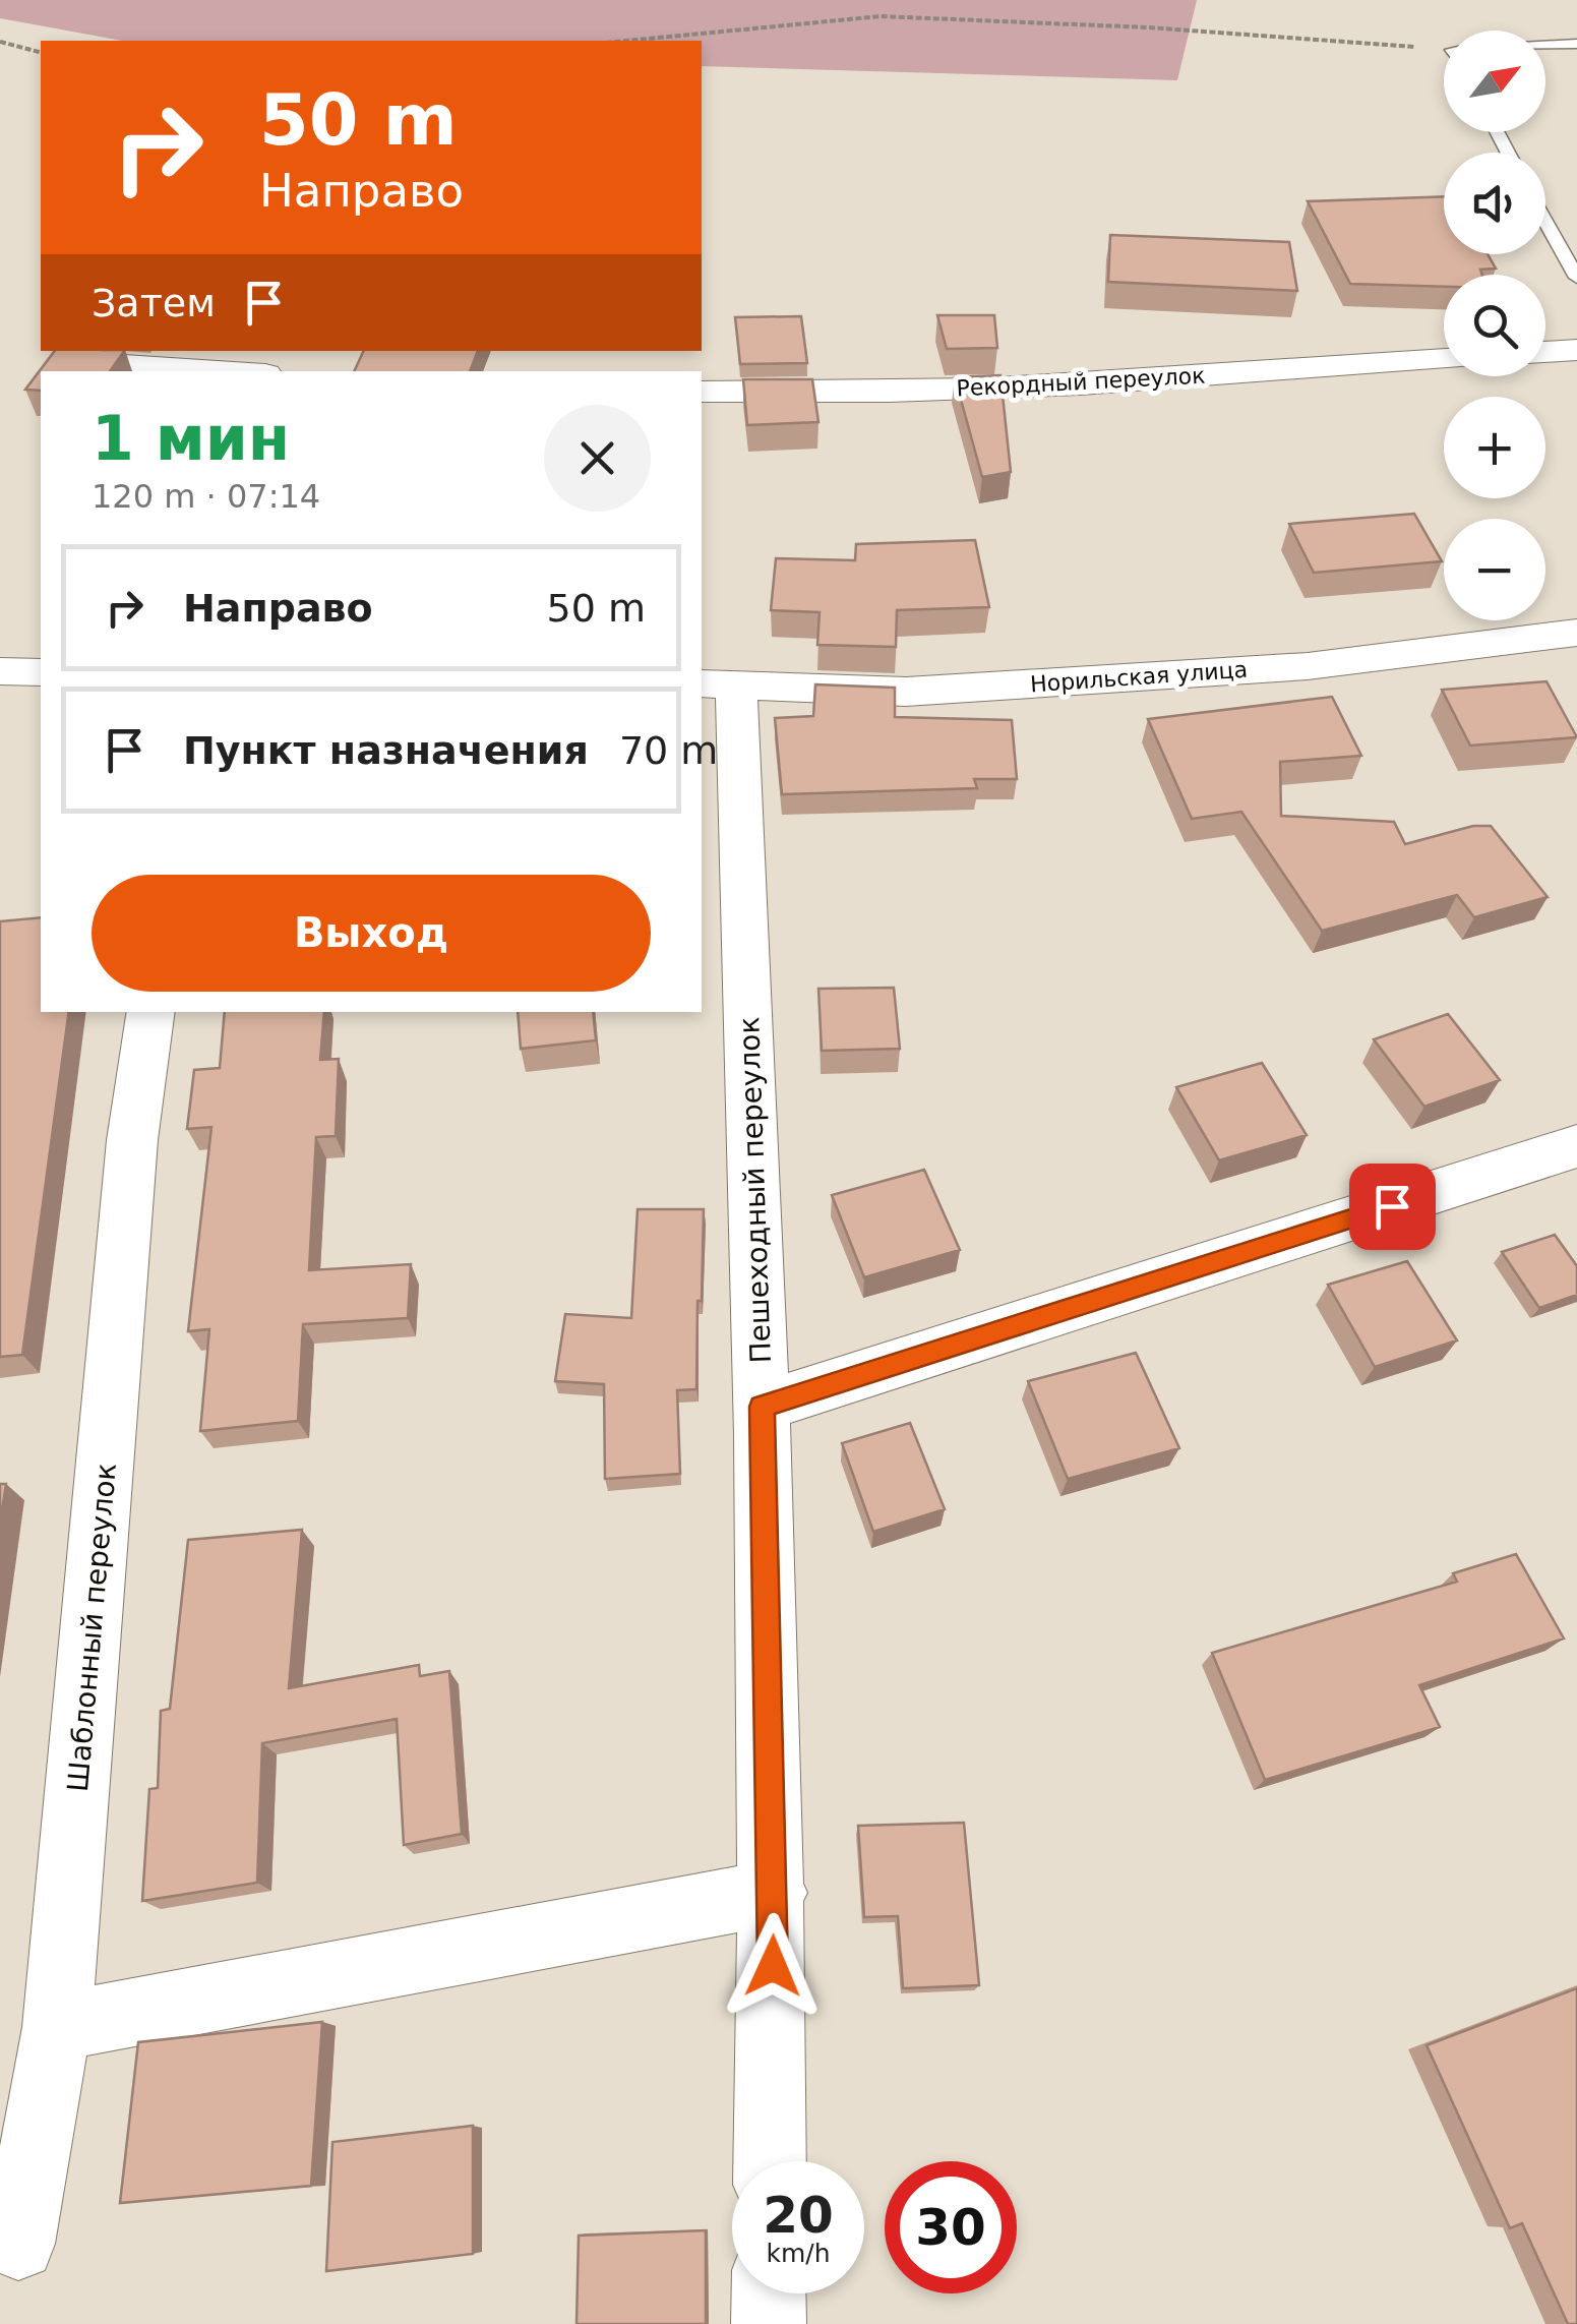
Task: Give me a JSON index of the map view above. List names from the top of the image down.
{
  "streets": {
    "street": [
      "Рекордный переулок",
      "Норильская улица",
      "Пешеходный переулок",
      "Шаблонный переулок"
    ]
  },
  "crossings": [
    ["Норильская улица", "Пешеходный переулок"]
  ],
  "north": "top right",
  "page": {
    "map_buttons": ["+", "−"],
    "turn": ["50 m", "Направо"],
    "then": "Затем",
    "heading": ["1 мин", "120 m · 07:14"],
    "list": [
      {
        "name": "Направо",
        "value": "50 m"
      },
      {
        "name": "Пункт назначения",
        "value": "70 m"
      }
    ],
    "buttons": "Выход",
    "speed": "20 km/h",
    "limit": "30"
  }
}
